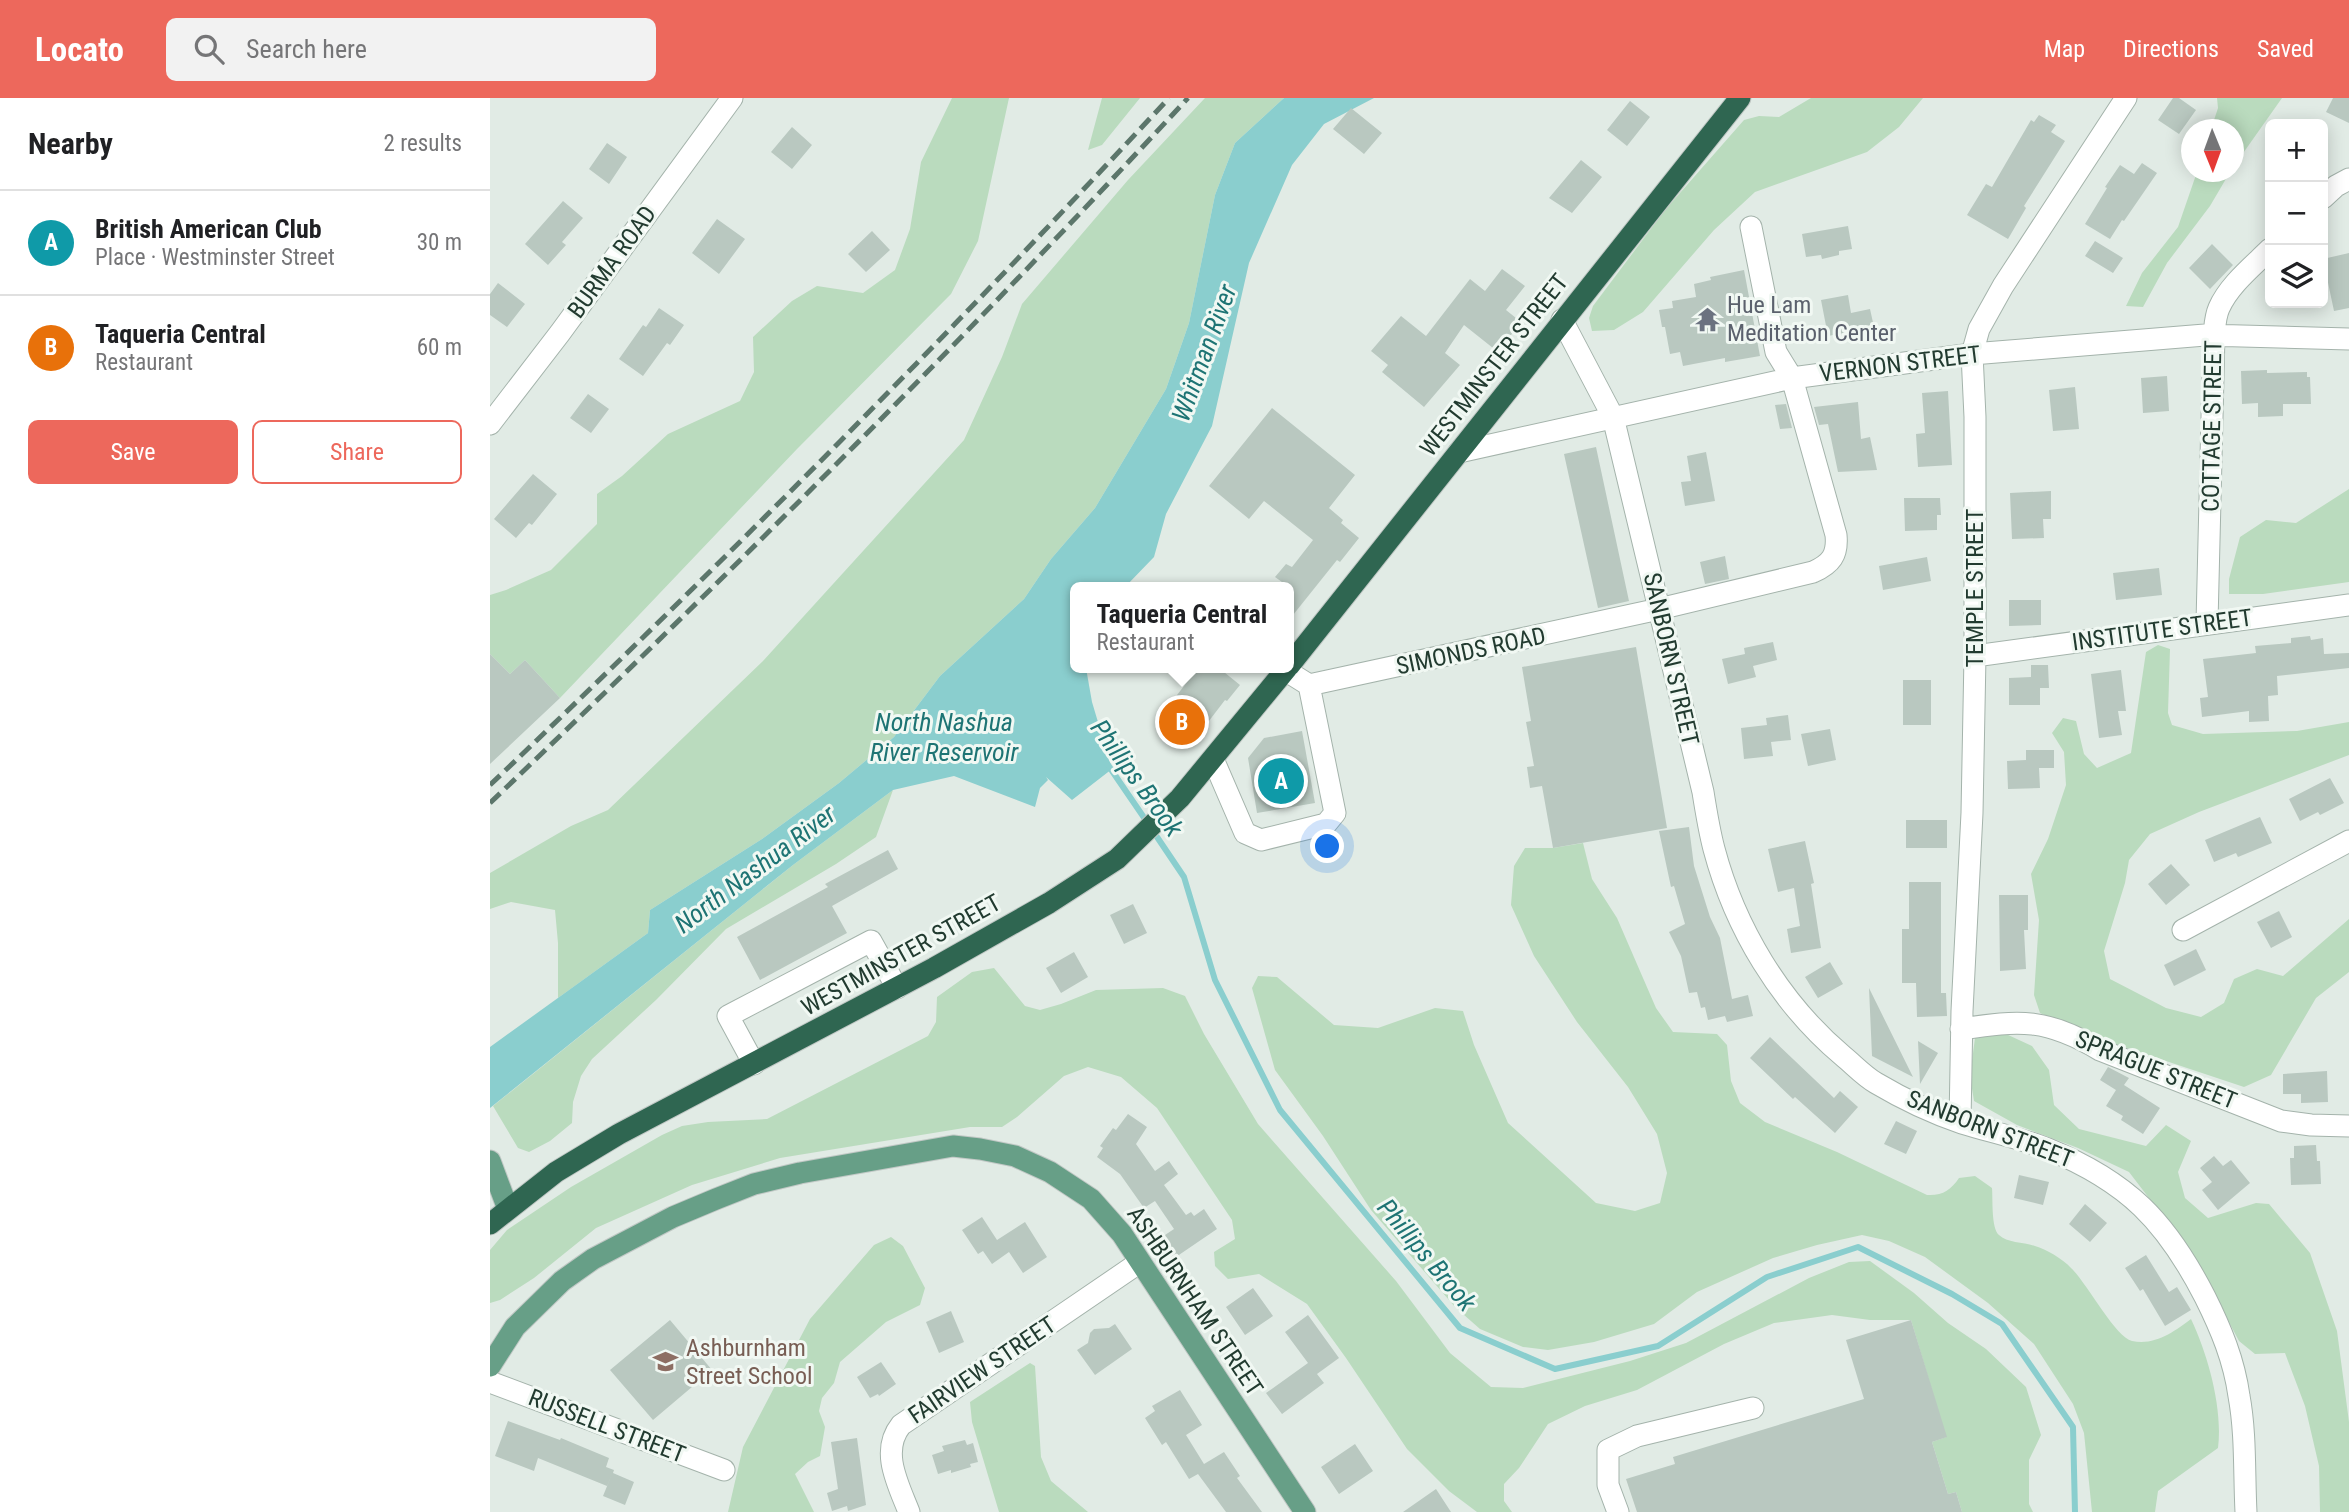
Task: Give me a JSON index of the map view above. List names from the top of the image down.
{
  "streets": {
    "highway": ["WESTMINSTER STREET"],
    "main road": ["ASHBURNHAM STREET"],
    "street": [
      "BURMA ROAD",
      "VERNON STREET",
      "COTTAGE STREET",
      "TEMPLE STREET",
      "INSTITUTE STREET",
      "SIMONDS ROAD",
      "SANBORN STREET",
      "SPRAGUE STREET",
      "FAIRVIEW STREET",
      "RUSSELL STREET"
    ]
  },
  "crossings": [
    ["VERNON STREET", "WESTMINSTER STREET"],
    ["VERNON STREET", "COTTAGE STREET"],
    ["VERNON STREET", "TEMPLE STREET"],
    ["VERNON STREET", "SIMONDS ROAD"],
    ["VERNON STREET", "SANBORN STREET"],
    ["WESTMINSTER STREET", "SANBORN STREET"],
    ["COTTAGE STREET", "INSTITUTE STREET"],
    ["TEMPLE STREET", "INSTITUTE STREET"],
    ["TEMPLE STREET", "SANBORN STREET"],
    ["TEMPLE STREET", "SPRAGUE STREET"],
    ["SIMONDS ROAD", "SANBORN STREET"],
    ["ASHBURNHAM STREET", "FAIRVIEW STREET"]
  ],
  "water": [
    "Whitman River",
    "North Nashua River Reservoir",
    "Phillips Brook",
    "North Nashua River"
  ],
  "places": {
    "temple": ["Hue Lam Meditation Center"],
    "school or university": ["Ashburnham Street School"]
  },
  "north": "bottom",
  "page": {
    "header": "Locato",
    "search": "Search here",
    "nav": ["Map", "Directions", "Saved"],
    "heading": ["Nearby", "2 results"],
    "map_buttons": ["+", "−"],
    "list": [
      {
        "mark": "A",
        "name": "British American Club",
        "note": "Place · Westminster Street",
        "value": "30 m"
      },
      {
        "mark": "B",
        "name": "Taqueria Central",
        "note": "Restaurant",
        "value": "60 m"
      }
    ],
    "buttons": ["Save", "Share"],
    "popup": ["Taqueria Central", "Restaurant"],
    "pins": ["B", "A"]
  }
}
